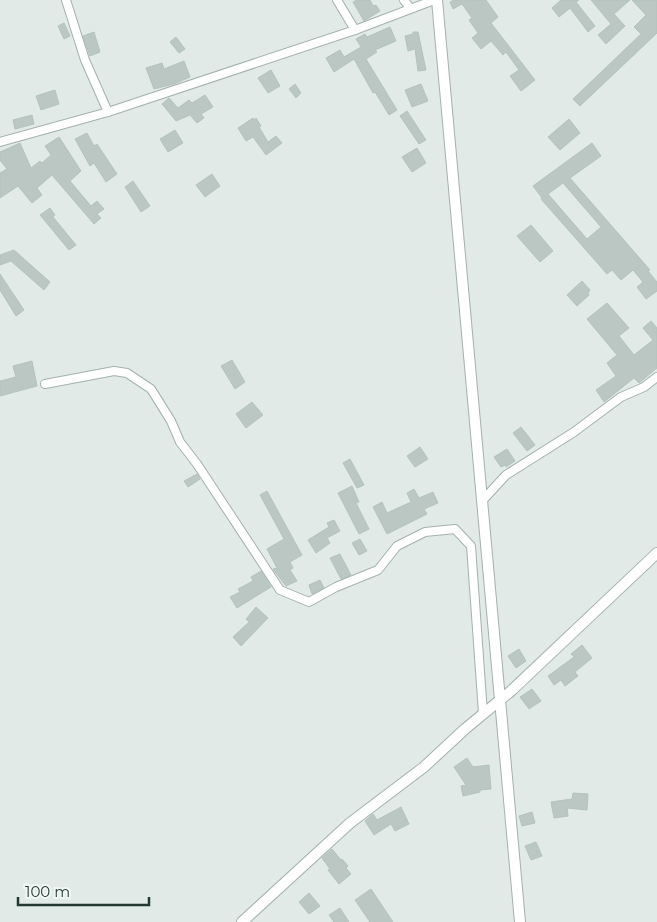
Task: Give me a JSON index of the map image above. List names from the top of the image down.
{
  "scale_bar": "100 m"
}
